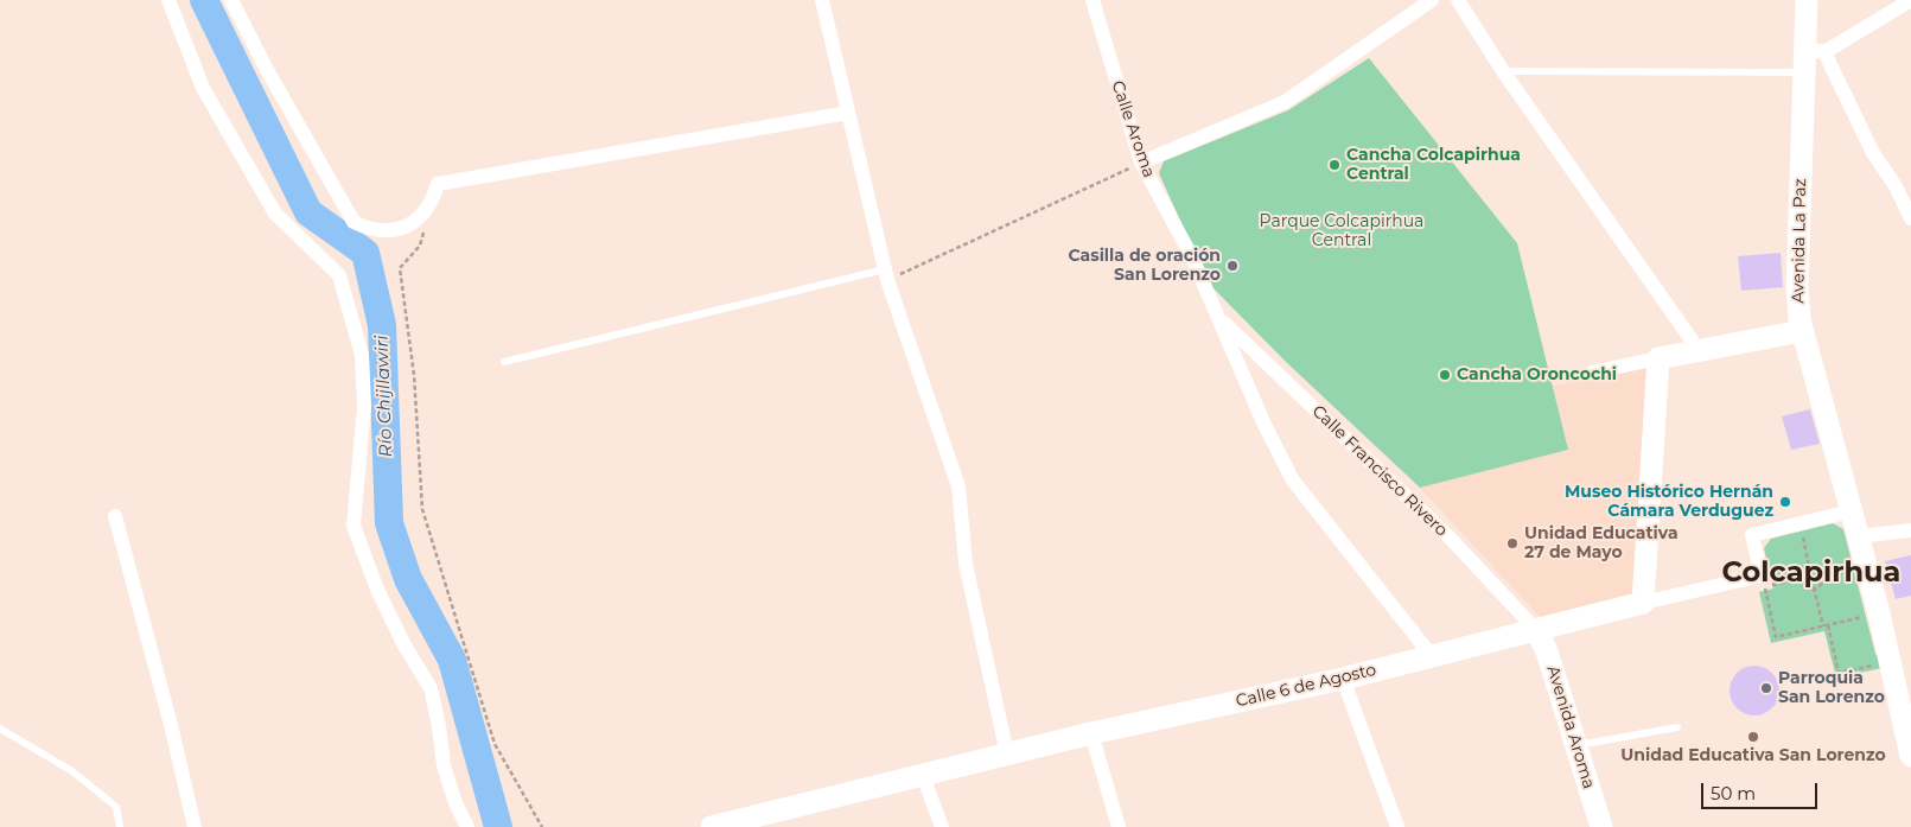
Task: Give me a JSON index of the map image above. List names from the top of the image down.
{
  "streets": {
    "main road": ["Avenida La Paz", "Calle 6 de Agosto", "Avenida Aroma"],
    "street": ["Calle Aroma", "Calle Francisco Rivero"]
  },
  "crossings": [
    ["Calle Aroma", "Calle Francisco Rivero"],
    ["Calle Aroma", "Calle 6 de Agosto"],
    ["Avenida La Paz", "Calle 6 de Agosto"],
    ["Calle Francisco Rivero", "Calle 6 de Agosto"],
    ["Calle Francisco Rivero", "Avenida Aroma"],
    ["Calle 6 de Agosto", "Avenida Aroma"]
  ],
  "districts": ["Colcapirhua"],
  "water": ["Río Chijllawiri"],
  "parks": ["Parque Colcapirhua Central"],
  "places": [
    "Cancha Colcapirhua Central",
    "Casilla de oración San Lorenzo",
    "Cancha Oroncochi",
    "Museo Histórico Hernán Cámara Verduguez",
    "Unidad Educativa 27 de Mayo",
    "Parroquia San Lorenzo",
    "Unidad Educativa San Lorenzo"
  ],
  "scale_bar": "50 m"
}
